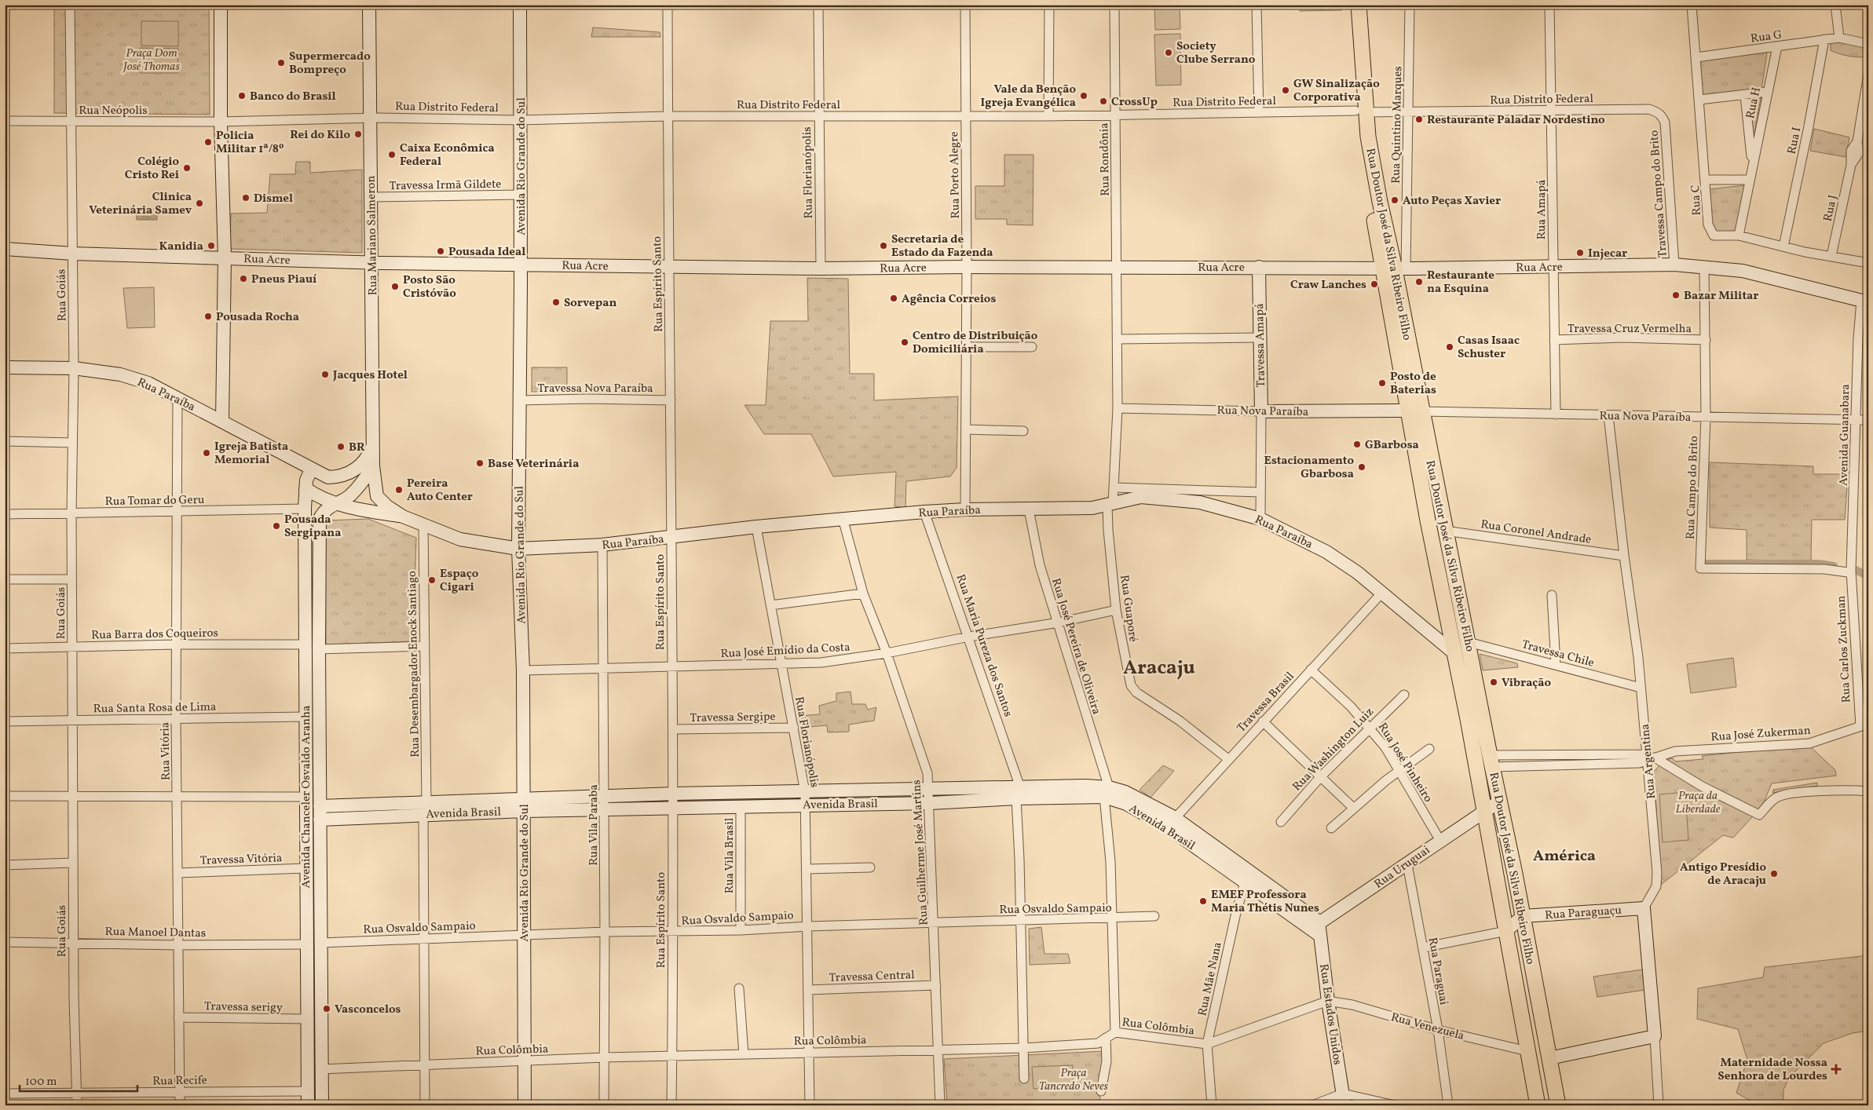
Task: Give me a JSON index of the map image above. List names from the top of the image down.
{
  "streets": {
    "main road": ["Rua Doutor José da Silva Ribeiro Filho"],
    "street": [
      "Rua G",
      "Rua Distrito Federal",
      "Rua H",
      "Rua Neópolis",
      "Rua Quintino Marques",
      "Rua I",
      "Rua Rondônia",
      "Avenida Rio Grande do Sul",
      "Rua Florianópolis",
      "Rua Porto Alegre",
      "Travessa Irmã Gildete",
      "Travessa Campo do Brito",
      "Rua C",
      "Rua J",
      "Rua Amapá",
      "Rua Mariano Salmeron",
      "Rua Acre",
      "Rua Espírito Santo",
      "Rua Goiás",
      "Travessa Cruz Vermelha",
      "Travessa Amapá",
      "Travessa Nova Paraíba",
      "Rua Paraíba",
      "Rua Nova Paraíba",
      "Avenida Guanabara",
      "Rua Campo do Brito",
      "Rua Tomar do Geru",
      "Rua Coronel Andrade",
      "Rua Guaporé",
      "Rua Barra dos Coqueiros",
      "Rua Maria Pureza dos Santos",
      "Rua José Pereira de Oliveira",
      "Rua Carlos Zuckman",
      "Rua José Emídio da Costa",
      "Travessa Chile",
      "Rua Desembargador Enock Santiago",
      "Travessa Brasil",
      "Rua Santa Rosa de Lima",
      "Travessa Sergipe",
      "Rua José Zukerman",
      "Rua Washington Luiz",
      "Rua Vitória",
      "Rua Argentina",
      "Rua José Pinheiro",
      "Avenida Chanceler Osvaldo Aranha",
      "Avenida Brasil",
      "Rua Vila Paraba",
      "Rua Guilherme José Martins",
      "Rua Vila Brasil",
      "Travessa Vitória",
      "Rua Uruguai",
      "Rua Osvaldo Sampaio",
      "Rua Paraguaçu",
      "Rua Manoel Dantas",
      "Rua Paraguai",
      "Travessa Central",
      "Rua Mãe Nana",
      "Travessa serigy",
      "Rua Estados Unidos",
      "Rua Colômbia",
      "Rua Venezuela",
      "Rua Recife"
    ]
  },
  "crossings": [
    ["Rua G", "Rua H"],
    ["Rua G", "Rua I"],
    ["Rua G", "Rua C"],
    ["Rua Distrito Federal", "Rua Neópolis"],
    ["Rua Distrito Federal", "Rua Quintino Marques"],
    ["Rua Distrito Federal", "Rua Rondônia"],
    ["Rua Distrito Federal", "Avenida Rio Grande do Sul"],
    ["Rua Distrito Federal", "Rua Florianópolis"],
    ["Rua Distrito Federal", "Rua Porto Alegre"],
    ["Rua Distrito Federal", "Travessa Campo do Brito"],
    ["Rua Distrito Federal", "Rua Amapá"],
    ["Rua Distrito Federal", "Rua Mariano Salmeron"],
    ["Rua Distrito Federal", "Rua Doutor José da Silva Ribeiro Filho"],
    ["Rua Distrito Federal", "Rua Espírito Santo"],
    ["Rua H", "Rua C"],
    ["Rua Neópolis", "Rua Goiás"],
    ["Rua Quintino Marques", "Rua Doutor José da Silva Ribeiro Filho"],
    ["Rua Quintino Marques", "Rua Acre"],
    ["Rua I", "Rua C"],
    ["Rua Rondônia", "Rua Acre"],
    ["Rua Rondônia", "Rua Guaporé"],
    ["Avenida Rio Grande do Sul", "Travessa Irmã Gildete"],
    ["Avenida Rio Grande do Sul", "Rua Acre"],
    ["Avenida Rio Grande do Sul", "Travessa Nova Paraíba"],
    ["Avenida Rio Grande do Sul", "Rua Paraíba"],
    ["Avenida Rio Grande do Sul", "Rua José Emídio da Costa"],
    ["Avenida Rio Grande do Sul", "Avenida Brasil"],
    ["Avenida Rio Grande do Sul", "Rua Osvaldo Sampaio"],
    ["Avenida Rio Grande do Sul", "Rua Colômbia"],
    ["Rua Florianópolis", "Rua Acre"],
    ["Rua Florianópolis", "Rua Paraíba"],
    ["Rua Florianópolis", "Rua José Emídio da Costa"],
    ["Rua Florianópolis", "Travessa Sergipe"],
    ["Rua Florianópolis", "Avenida Brasil"],
    ["Rua Florianópolis", "Rua Osvaldo Sampaio"],
    ["Rua Florianópolis", "Travessa Central"],
    ["Rua Florianópolis", "Rua Colômbia"],
    ["Rua Porto Alegre", "Rua Acre"],
    ["Rua Porto Alegre", "Rua Paraíba"],
    ["Travessa Irmã Gildete", "Rua Mariano Salmeron"],
    ["Travessa Campo do Brito", "Rua Acre"],
    ["Rua C", "Rua J"],
    ["Rua Amapá", "Rua Acre"],
    ["Rua Amapá", "Travessa Cruz Vermelha"],
    ["Rua Amapá", "Rua Nova Paraíba"],
    ["Rua Mariano Salmeron", "Rua Acre"],
    ["Rua Mariano Salmeron", "Rua Paraíba"],
    ["Rua Mariano Salmeron", "Avenida Chanceler Osvaldo Aranha"],
    ["Rua Doutor José da Silva Ribeiro Filho", "Rua Acre"],
    ["Rua Doutor José da Silva Ribeiro Filho", "Rua Paraíba"],
    ["Rua Doutor José da Silva Ribeiro Filho", "Rua Nova Paraíba"],
    ["Rua Doutor José da Silva Ribeiro Filho", "Rua Coronel Andrade"],
    ["Rua Doutor José da Silva Ribeiro Filho", "Travessa Chile"],
    ["Rua Doutor José da Silva Ribeiro Filho", "Rua José Zukerman"],
    ["Rua Doutor José da Silva Ribeiro Filho", "Rua Uruguai"],
    ["Rua Doutor José da Silva Ribeiro Filho", "Rua Paraguaçu"],
    ["Rua Doutor José da Silva Ribeiro Filho", "Rua Venezuela"],
    ["Rua Acre", "Rua Espírito Santo"],
    ["Rua Acre", "Rua Goiás"],
    ["Rua Acre", "Travessa Amapá"],
    ["Rua Acre", "Avenida Guanabara"],
    ["Rua Acre", "Rua Campo do Brito"],
    ["Rua Acre", "Rua Guaporé"],
    ["Rua Espírito Santo", "Travessa Nova Paraíba"],
    ["Rua Espírito Santo", "Rua Paraíba"],
    ["Rua Espírito Santo", "Rua José Emídio da Costa"],
    ["Rua Espírito Santo", "Travessa Sergipe"],
    ["Rua Espírito Santo", "Avenida Brasil"],
    ["Rua Espírito Santo", "Rua Osvaldo Sampaio"],
    ["Rua Espírito Santo", "Rua Colômbia"],
    ["Rua Goiás", "Rua Paraíba"],
    ["Rua Goiás", "Rua Tomar do Geru"],
    ["Rua Goiás", "Rua Barra dos Coqueiros"],
    ["Rua Goiás", "Rua Santa Rosa de Lima"],
    ["Rua Goiás", "Rua Manoel Dantas"],
    ["Rua Goiás", "Rua Recife"],
    ["Travessa Cruz Vermelha", "Rua Campo do Brito"],
    ["Travessa Amapá", "Rua Paraíba"],
    ["Travessa Amapá", "Rua Nova Paraíba"],
    ["Rua Paraíba", "Rua Guaporé"],
    ["Rua Paraíba", "Rua Maria Pureza dos Santos"],
    ["Rua Paraíba", "Rua José Pereira de Oliveira"],
    ["Rua Paraíba", "Rua Desembargador Enock Santiago"],
    ["Rua Paraíba", "Travessa Brasil"],
    ["Rua Paraíba", "Rua Vitória"],
    ["Rua Paraíba", "Avenida Chanceler Osvaldo Aranha"],
    ["Rua Paraíba", "Rua Vila Paraba"],
    ["Rua Paraíba", "Rua Guilherme José Martins"],
    ["Rua Nova Paraíba", "Avenida Guanabara"],
    ["Rua Nova Paraíba", "Rua Campo do Brito"],
    ["Rua Nova Paraíba", "Rua Guaporé"],
    ["Rua Nova Paraíba", "Rua Argentina"],
    ["Avenida Guanabara", "Rua Campo do Brito"],
    ["Avenida Guanabara", "Rua Carlos Zuckman"],
    ["Rua Campo do Brito", "Rua Carlos Zuckman"],
    ["Rua Tomar do Geru", "Rua Vitória"],
    ["Rua Tomar do Geru", "Avenida Chanceler Osvaldo Aranha"],
    ["Rua Coronel Andrade", "Rua Argentina"],
    ["Rua Guaporé", "Rua José Emídio da Costa"],
    ["Rua Guaporé", "Travessa Brasil"],
    ["Rua Barra dos Coqueiros", "Rua Vitória"],
    ["Rua Barra dos Coqueiros", "Avenida Chanceler Osvaldo Aranha"],
    ["Rua Maria Pureza dos Santos", "Rua José Emídio da Costa"],
    ["Rua Maria Pureza dos Santos", "Avenida Brasil"],
    ["Rua Maria Pureza dos Santos", "Rua Osvaldo Sampaio"],
    ["Rua Maria Pureza dos Santos", "Rua Colômbia"],
    ["Rua José Pereira de Oliveira", "Rua José Emídio da Costa"],
    ["Rua José Pereira de Oliveira", "Avenida Brasil"],
    ["Rua José Pereira de Oliveira", "Rua Osvaldo Sampaio"],
    ["Rua José Pereira de Oliveira", "Rua Colômbia"],
    ["Rua Carlos Zuckman", "Rua José Zukerman"],
    ["Rua José Emídio da Costa", "Rua Vila Paraba"],
    ["Rua José Emídio da Costa", "Rua Guilherme José Martins"],
    ["Travessa Chile", "Rua Argentina"],
    ["Rua Desembargador Enock Santiago", "Avenida Brasil"],
    ["Travessa Brasil", "Rua José Pinheiro"],
    ["Travessa Brasil", "Avenida Brasil"],
    ["Rua Santa Rosa de Lima", "Rua Vitória"],
    ["Rua Santa Rosa de Lima", "Avenida Chanceler Osvaldo Aranha"],
    ["Rua José Zukerman", "Rua Argentina"],
    ["Rua Washington Luiz", "Rua José Pinheiro"],
    ["Rua Vitória", "Travessa Vitória"],
    ["Rua Vitória", "Rua Manoel Dantas"],
    ["Rua Vitória", "Travessa serigy"],
    ["Rua Vitória", "Rua Recife"],
    ["Rua Argentina", "Rua Paraguaçu"],
    ["Rua José Pinheiro", "Rua Uruguai"],
    ["Avenida Chanceler Osvaldo Aranha", "Avenida Brasil"],
    ["Avenida Chanceler Osvaldo Aranha", "Travessa Vitória"],
    ["Avenida Chanceler Osvaldo Aranha", "Rua Osvaldo Sampaio"],
    ["Avenida Chanceler Osvaldo Aranha", "Rua Manoel Dantas"],
    ["Avenida Chanceler Osvaldo Aranha", "Travessa serigy"],
    ["Avenida Chanceler Osvaldo Aranha", "Rua Colômbia"],
    ["Avenida Chanceler Osvaldo Aranha", "Rua Recife"],
    ["Avenida Brasil", "Rua Vila Paraba"],
    ["Avenida Brasil", "Rua Guilherme José Martins"],
    ["Avenida Brasil", "Rua Vila Brasil"],
    ["Avenida Brasil", "Rua Uruguai"],
    ["Avenida Brasil", "Rua Mãe Nana"],
    ["Avenida Brasil", "Rua Estados Unidos"],
    ["Rua Vila Paraba", "Rua Osvaldo Sampaio"],
    ["Rua Vila Paraba", "Rua Colômbia"],
    ["Rua Guilherme José Martins", "Rua Osvaldo Sampaio"],
    ["Rua Guilherme José Martins", "Travessa Central"],
    ["Rua Guilherme José Martins", "Rua Colômbia"],
    ["Rua Vila Brasil", "Rua Osvaldo Sampaio"],
    ["Rua Uruguai", "Rua Paraguai"],
    ["Rua Uruguai", "Rua Estados Unidos"],
    ["Rua Paraguai", "Rua Venezuela"],
    ["Rua Mãe Nana", "Rua Colômbia"],
    ["Rua Estados Unidos", "Rua Colômbia"],
    ["Rua Estados Unidos", "Rua Venezuela"],
    ["Rua Colômbia", "Rua Venezuela"]
  ],
  "districts": ["Aracaju", "América"],
  "parks": ["Praça Dom José Thomas", "Praça da Liberdade", "Praça Tancredo Neves"],
  "places": {
    "other": [
      "Society Clube Serrano",
      "Supermercado Bompreço",
      "GW Sinalização Corporativa",
      "Banco do Brasil",
      "Vale da Benção Igreja Evangélica",
      "CrossUp",
      "Restaurante Paladar Nordestino",
      "Rei do Kilo",
      "Policia Militar 1ª/8º",
      "Caixa Econômica Federal",
      "Colégio Cristo Rei",
      "Dismel",
      "Auto Peças Xavier",
      "Clinica Veterinária Samev",
      "Kanidia",
      "Secretaria de Estado da Fazenda",
      "Pousada Ideal",
      "Injecar",
      "Pneus Piauí",
      "Restaurante na Esquina",
      "Craw Lanches",
      "Posto São Cristóvão",
      "Bazar Militar",
      "Agência Correios",
      "Sorvepan",
      "Pousada Rocha",
      "Centro de Distribuição Domiciliária",
      "Casas Isaac Schuster",
      "Jacques Hotel",
      "Posto de Baterias",
      "GBarbosa",
      "BR",
      "Igreja Batista Memorial",
      "Base Veterinária",
      "Estacionamento Gbarbosa",
      "Pereira Auto Center",
      "Pousada Sergipana",
      "Espaço Cigari",
      "Vibração",
      "Antigo Presídio de Aracaju",
      "EMEF Professora Maria Thétis Nunes",
      "Vasconcelos"
    ],
    "health": ["Maternidade Nossa Senhora de Lourdes"]
  },
  "scale_bar": "100 m"
}
